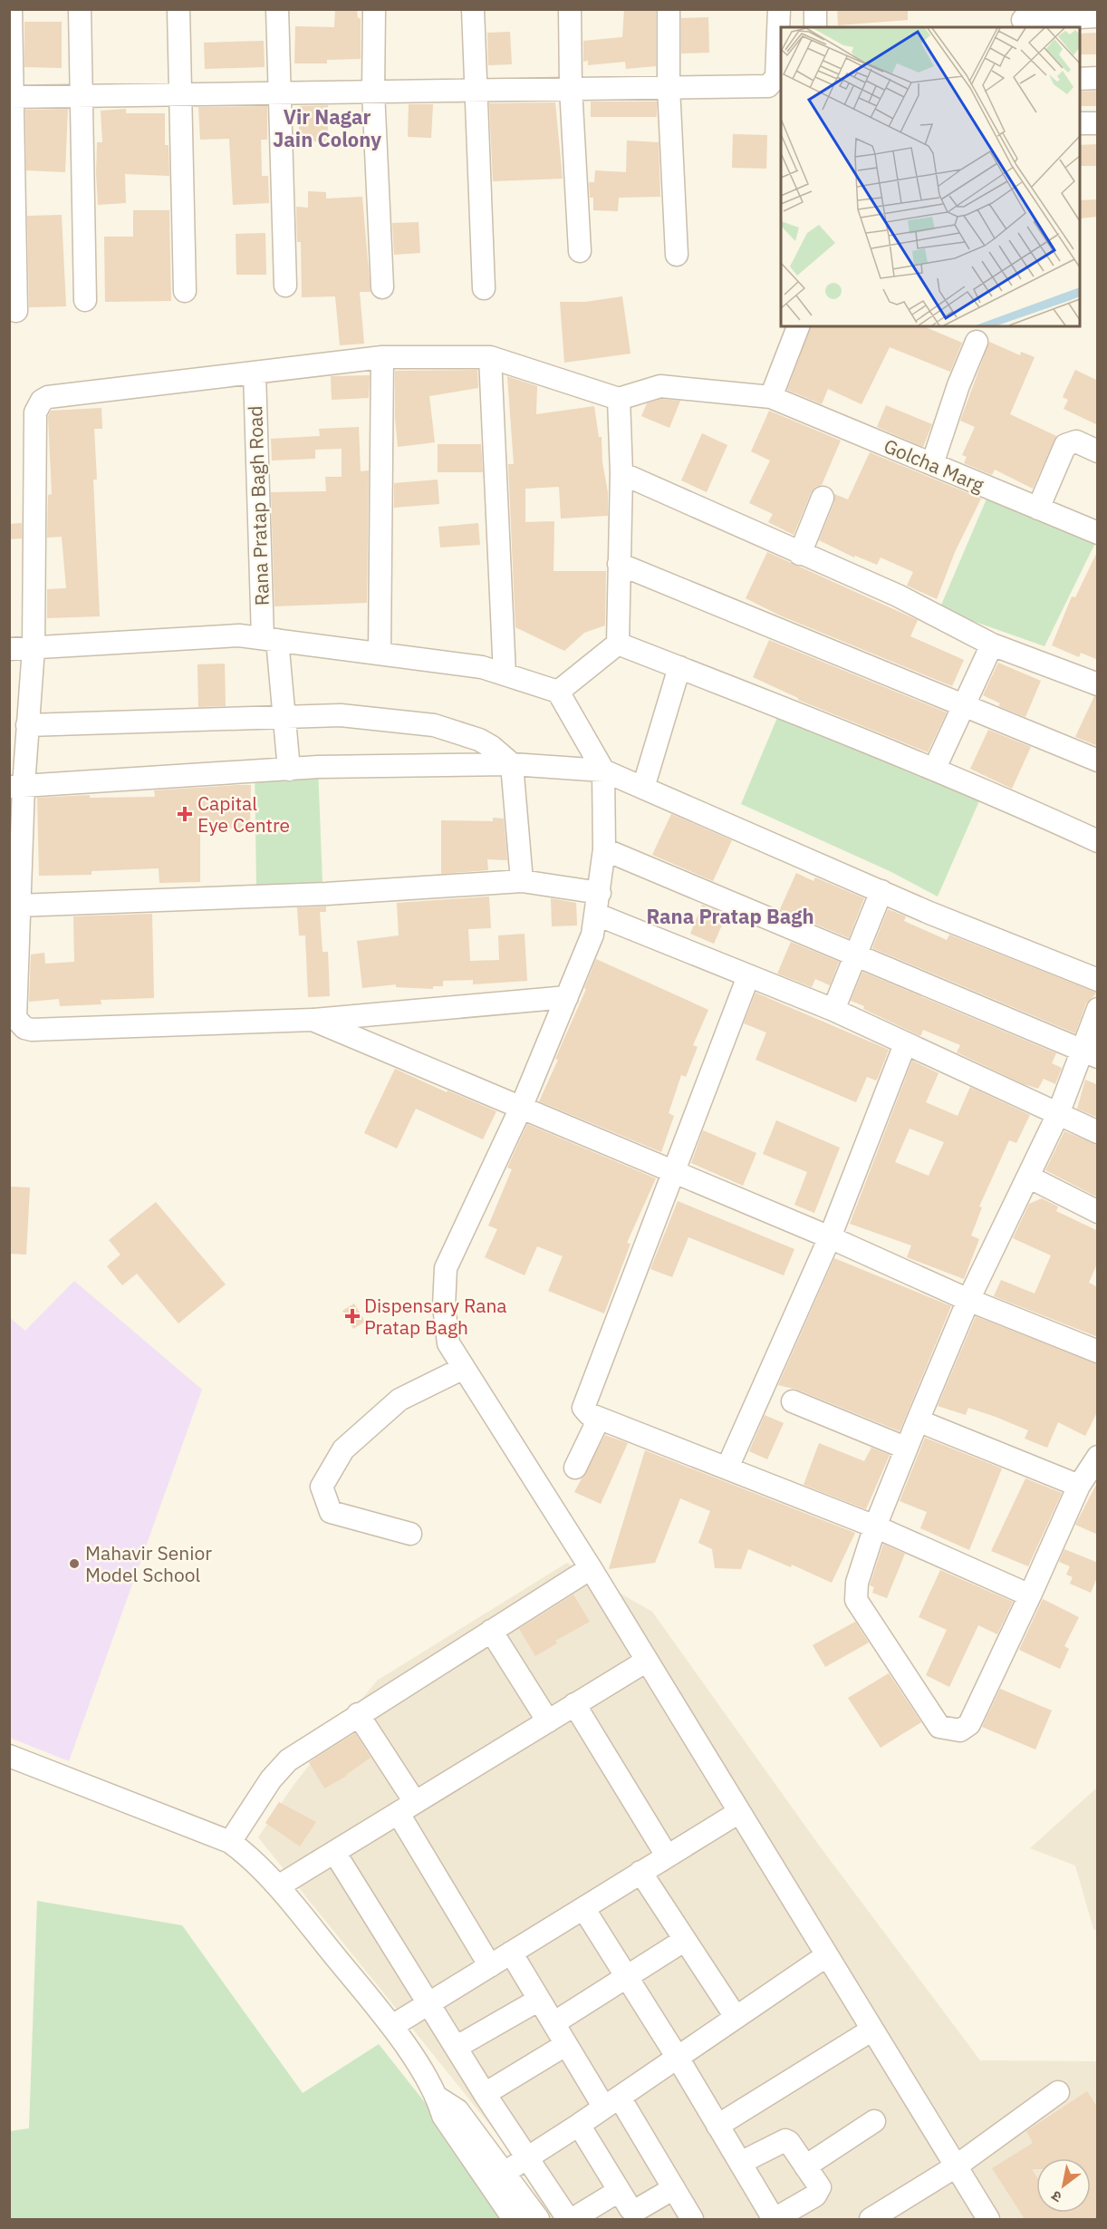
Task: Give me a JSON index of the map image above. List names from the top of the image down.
{
  "streets": {
    "street": ["Golcha Marg", "Rana Pratap Bagh Road"]
  },
  "districts": ["Vir Nagar Jain Colony", "Rana Pratap Bagh"],
  "places": {
    "health": ["Capital Eye Centre", "Dispensary Rana Pratap Bagh"],
    "other": ["Mahavir Senior Model School"]
  },
  "north": "bottom left"
}
